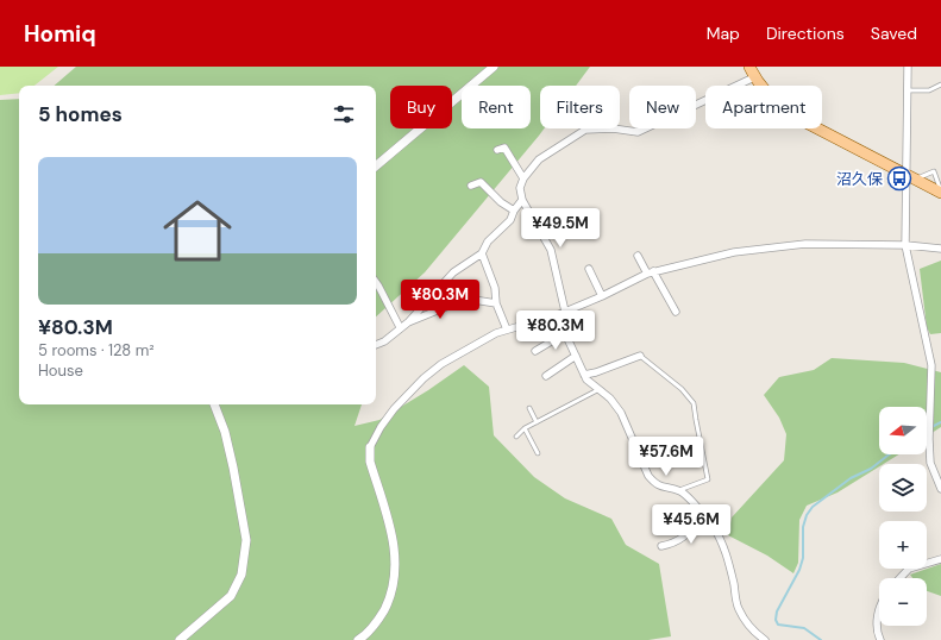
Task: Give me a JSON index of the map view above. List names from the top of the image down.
{
  "places": {
    "bus stop": ["沼久保"]
  },
  "north": "left",
  "page": {
    "header": "Homiq",
    "nav": ["Map", "Directions", "Saved"],
    "chip": [
      "Buy",
      "Rent",
      "Filters",
      "New",
      "Apartment"
    ],
    "heading": "5 homes",
    "list": [
      {
        "name": "¥80.3M",
        "note": "5 rooms · 128 m² · House"
      }
    ],
    "price": [
      "¥49.5M",
      "¥80.3M",
      "¥80.3M",
      "¥57.6M",
      "¥45.6M"
    ],
    "map_buttons": ["+", "−"]
  }
}
